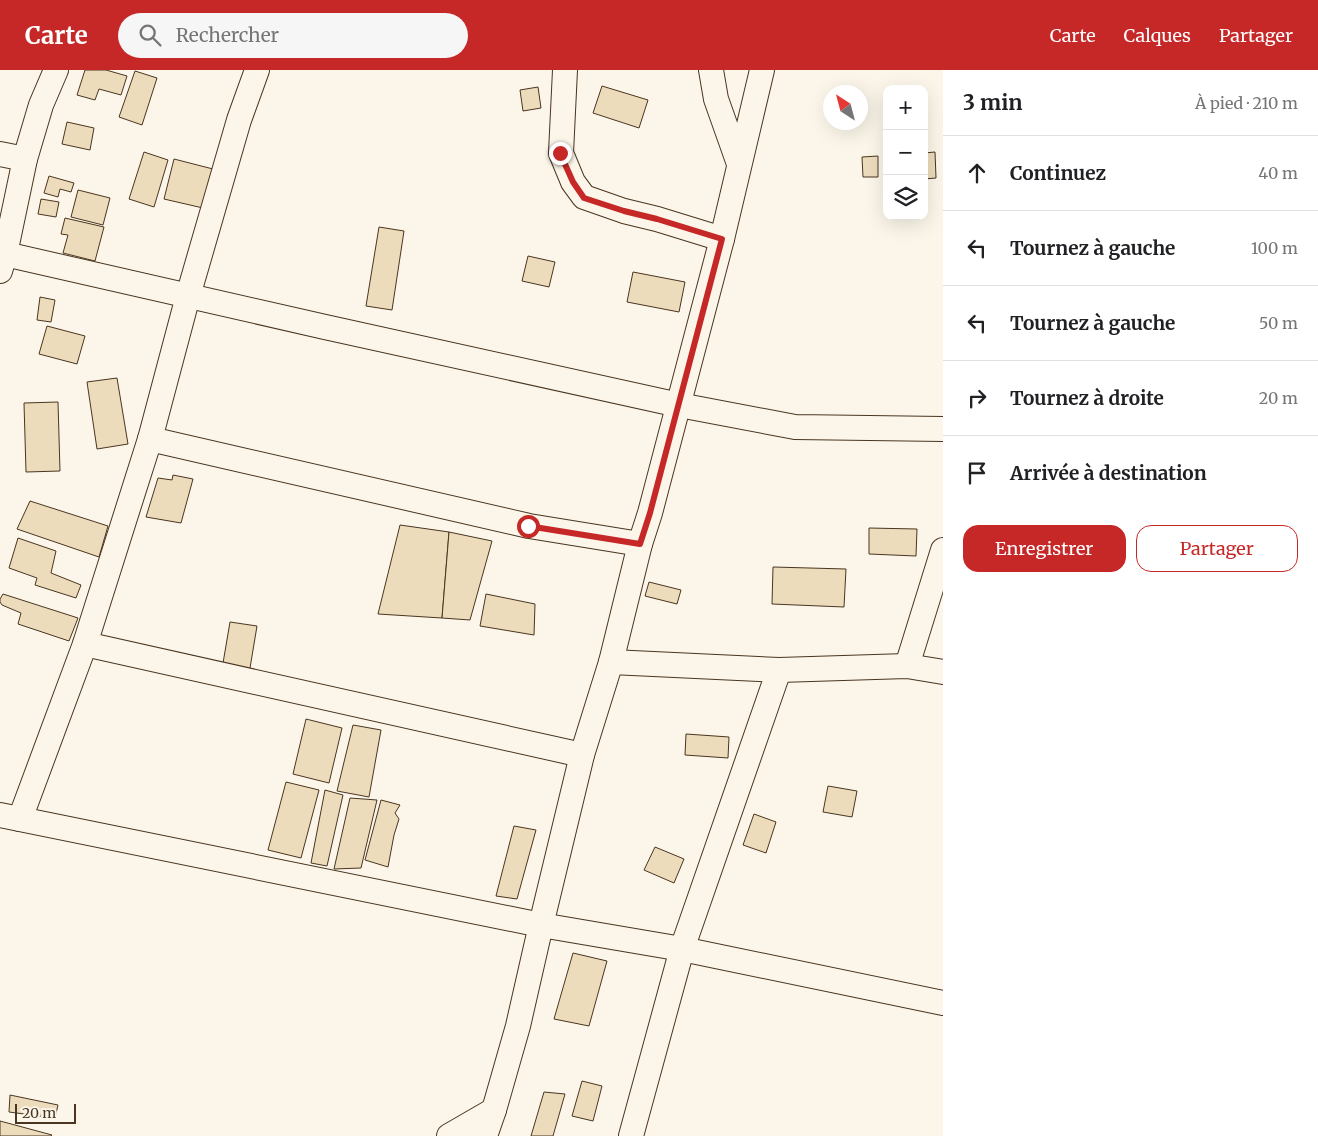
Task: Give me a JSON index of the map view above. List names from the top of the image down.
{
  "scale_bar": "20 m",
  "north": "top left",
  "page": {
    "header": "Carte",
    "search": "Rechercher",
    "nav": ["Carte", "Calques", "Partager"],
    "heading": ["3 min", "À pied · 210 m"],
    "map_buttons": ["+", "−"],
    "list": [
      ["Continuez", "40 m"],
      ["Tournez à gauche", "100 m"],
      ["Tournez à gauche", "50 m"],
      ["Tournez à droite", "20 m"],
      "Arrivée à destination"
    ],
    "buttons": ["Enregistrer", "Partager"],
    "scale": "20 m"
  }
}
